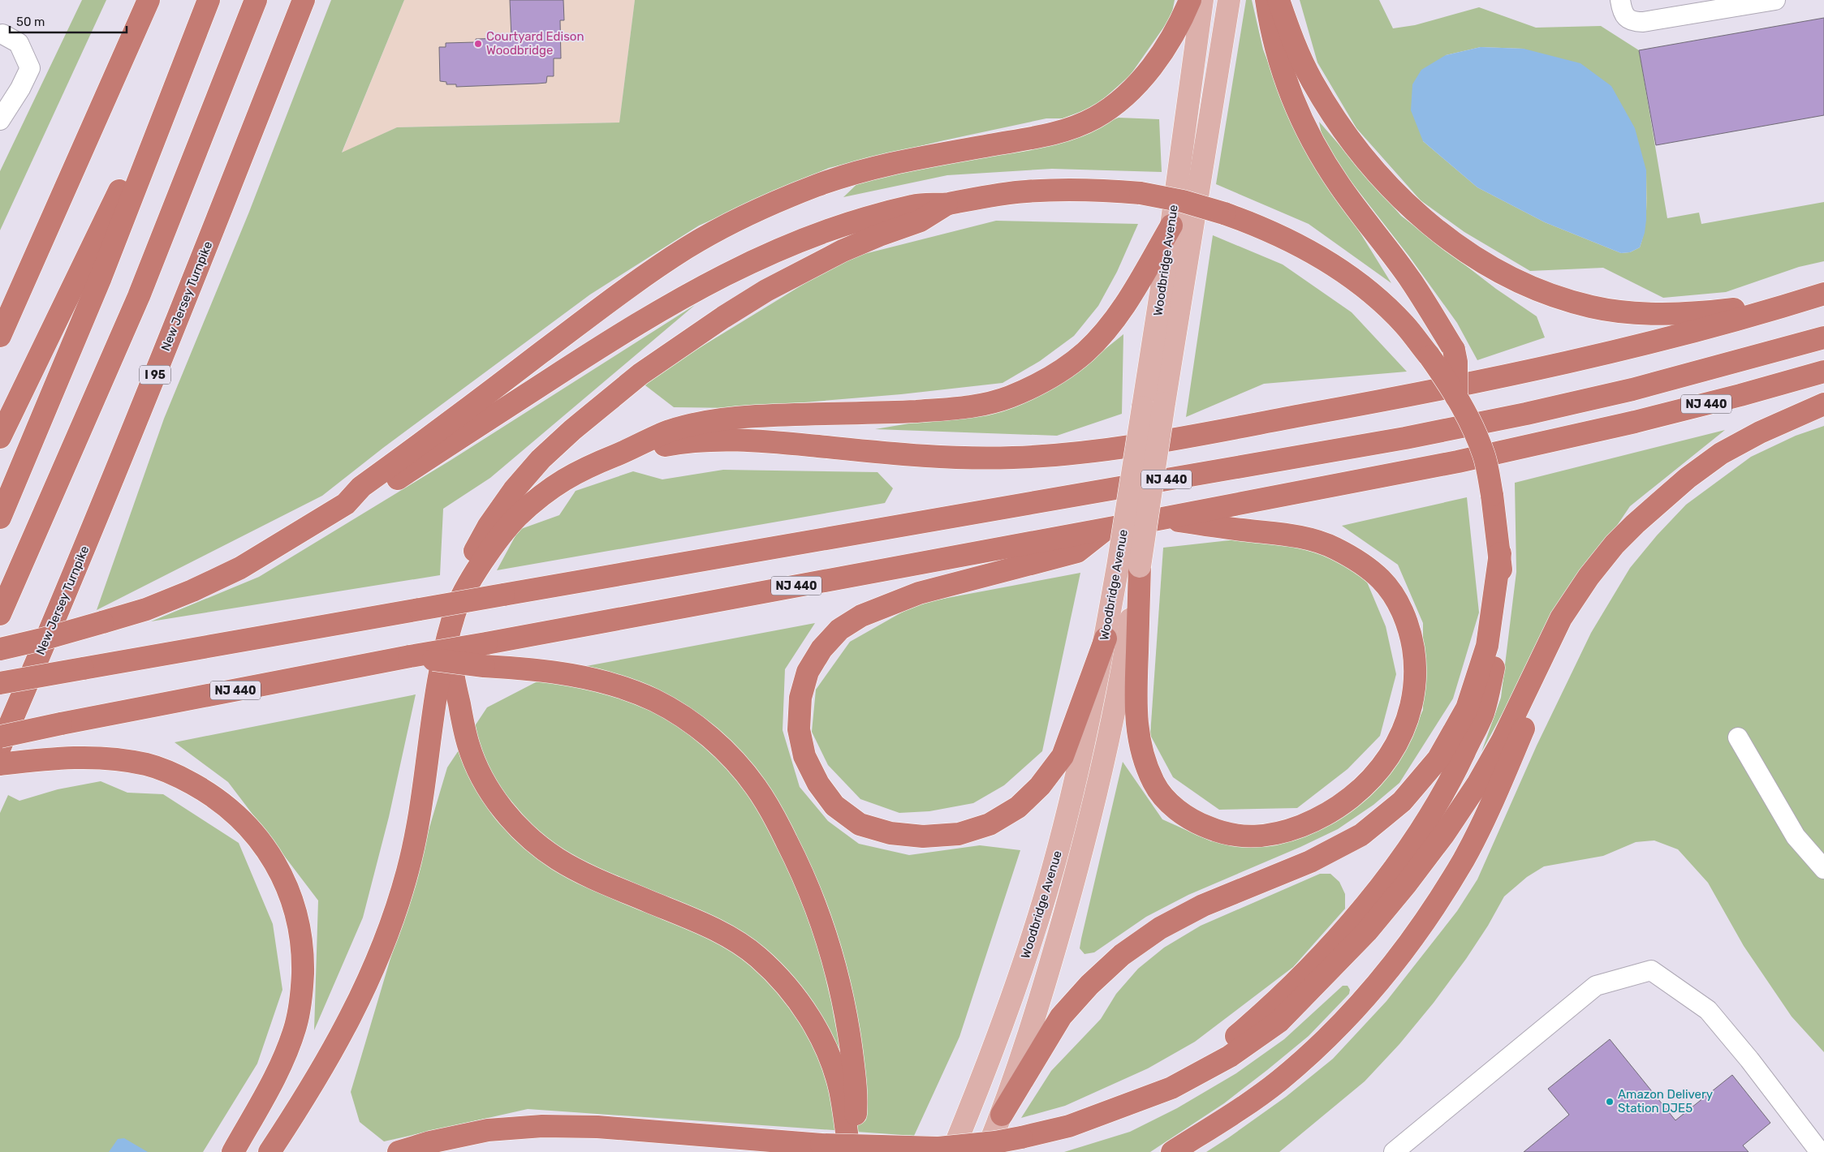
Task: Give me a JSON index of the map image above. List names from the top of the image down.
{
  "streets": {
    "highway": ["New Jersey Turnpike", "I 95", "NJ 440"],
    "main road": ["Woodbridge Avenue"]
  },
  "places": ["Courtyard Edison Woodbridge", "Amazon Delivery Station DJE5"],
  "scale_bar": "50 m"
}
